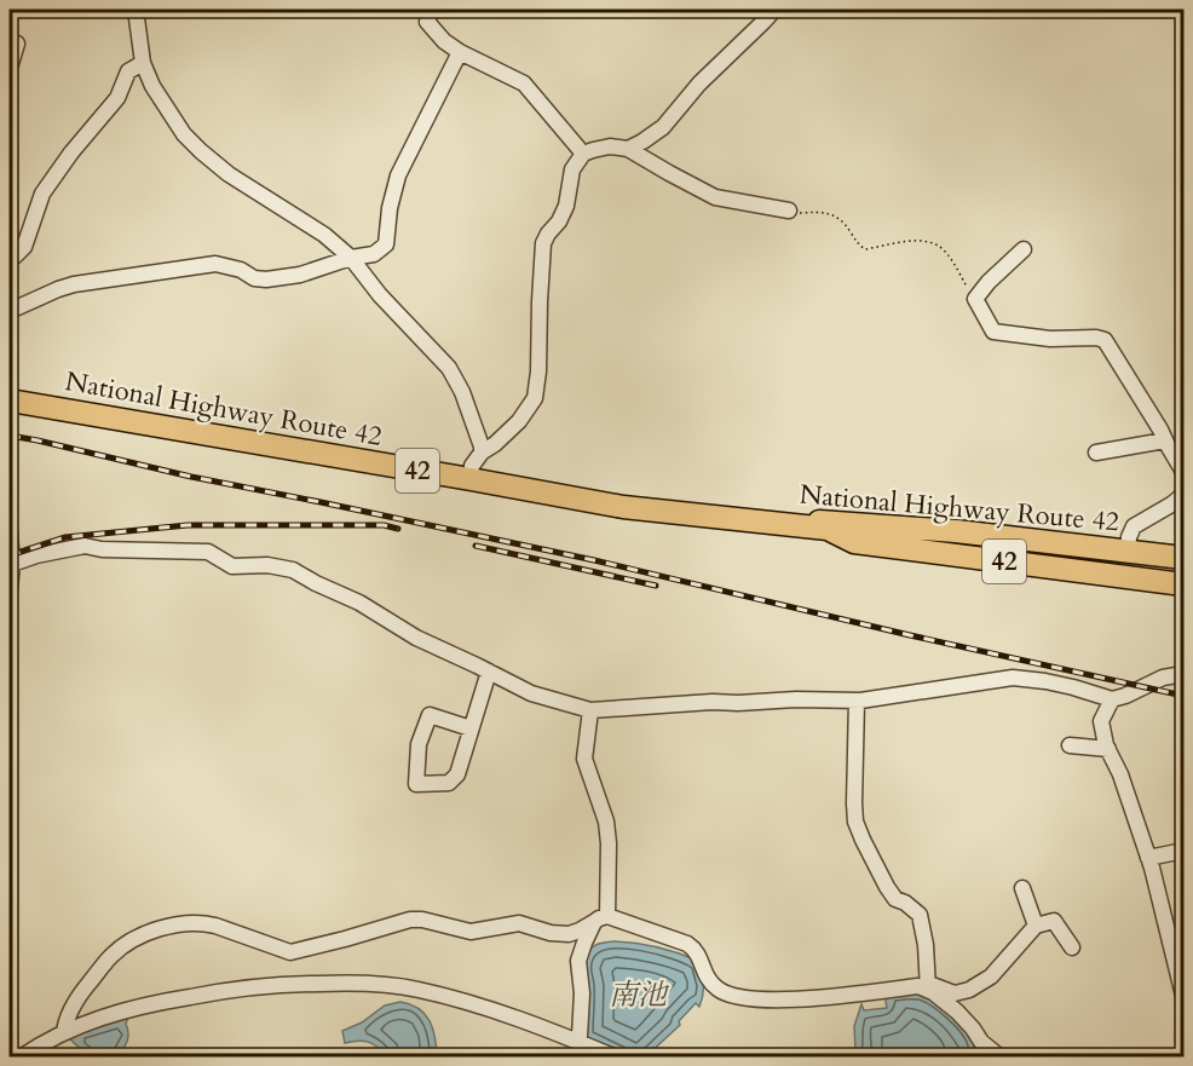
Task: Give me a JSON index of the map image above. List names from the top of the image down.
{
  "streets": {
    "highway": ["National Highway Route 42", "42"]
  },
  "water": ["南池"]
}
